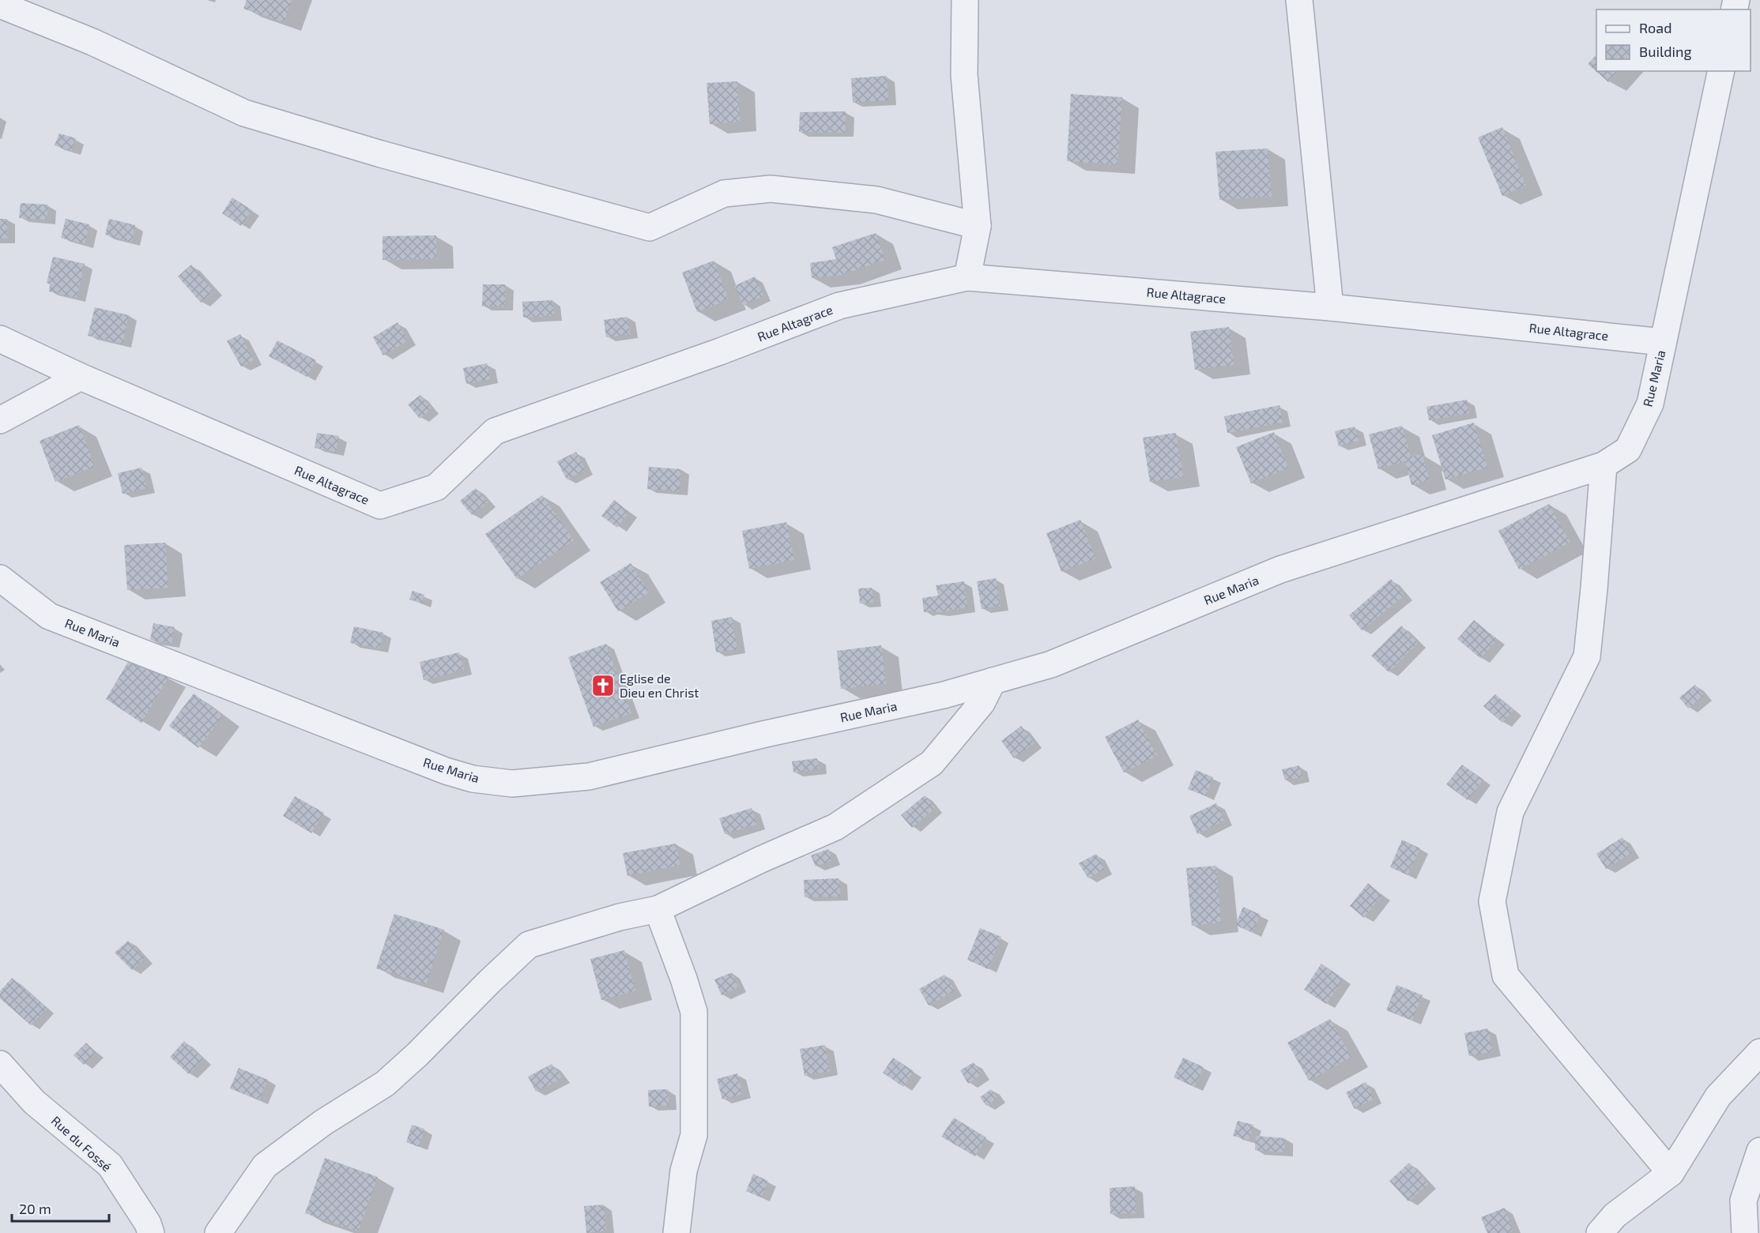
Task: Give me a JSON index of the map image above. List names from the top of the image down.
{
  "streets": {
    "street": ["Rue Altagrace", "Rue Maria", "Rue du Fossé"]
  },
  "crossings": [
    ["Rue Altagrace", "Rue Maria"]
  ],
  "places": {
    "church": ["Eglise de Dieu en Christ"]
  },
  "legend": ["Road", "Building"],
  "scale_bar": "20 m"
}
